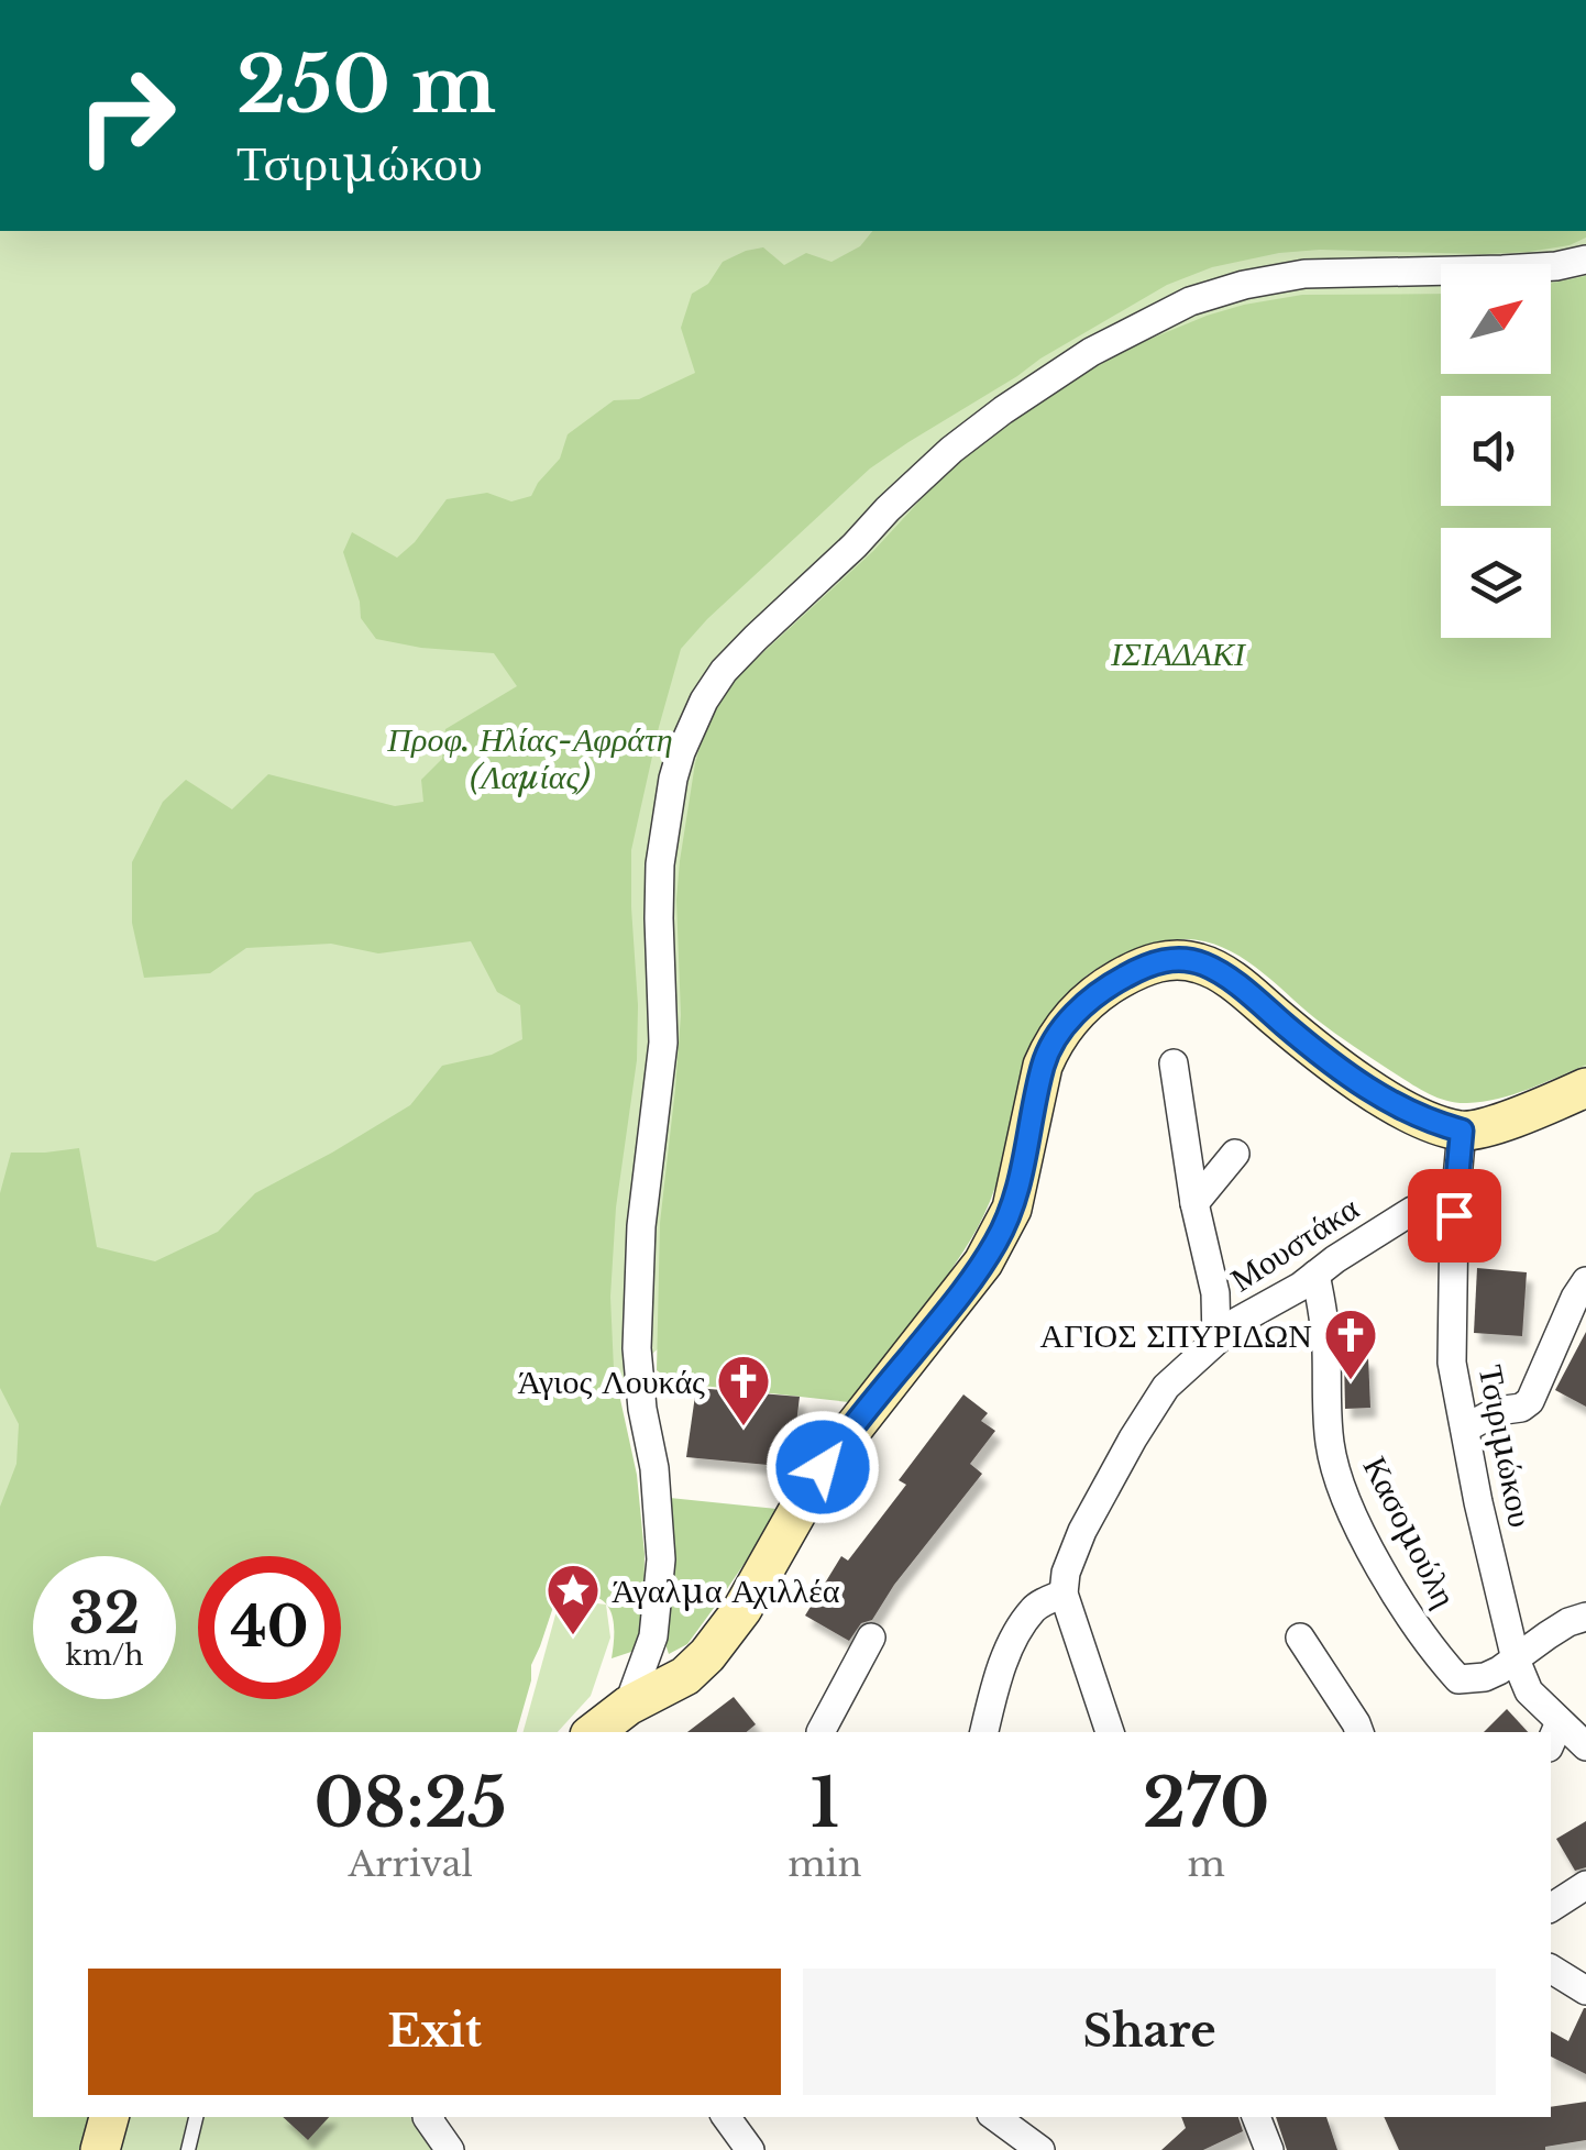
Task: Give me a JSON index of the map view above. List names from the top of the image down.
{
  "streets": {
    "street": ["Μουστάκα", "Τσιριμώκου", "Κασομούλη"]
  },
  "crossings": [
    ["Μουστάκα", "Κασομούλη"],
    ["Τσιριμώκου", "Κασομούλη"]
  ],
  "parks": ["ΙΣΙΑΔΑΚΙ", "Προφ. Ηλίας-Αφράτη (Λαμίας)"],
  "places": {
    "church": ["ΑΓΙΟΣ ΣΠΥΡΙΔΩΝ", "Άγιος Λουκάς"],
    "place": ["Άγαλμα Αχιλλέα"]
  },
  "north": "top right",
  "page": {
    "turn": ["250 m", "Τσιριμώκου"],
    "speed": "32 km/h",
    "limit": "40",
    "eta": [
      "08:25",
      "Arrival",
      "1",
      "min",
      "270",
      "m"
    ],
    "buttons": ["Exit", "Share"]
  }
}
